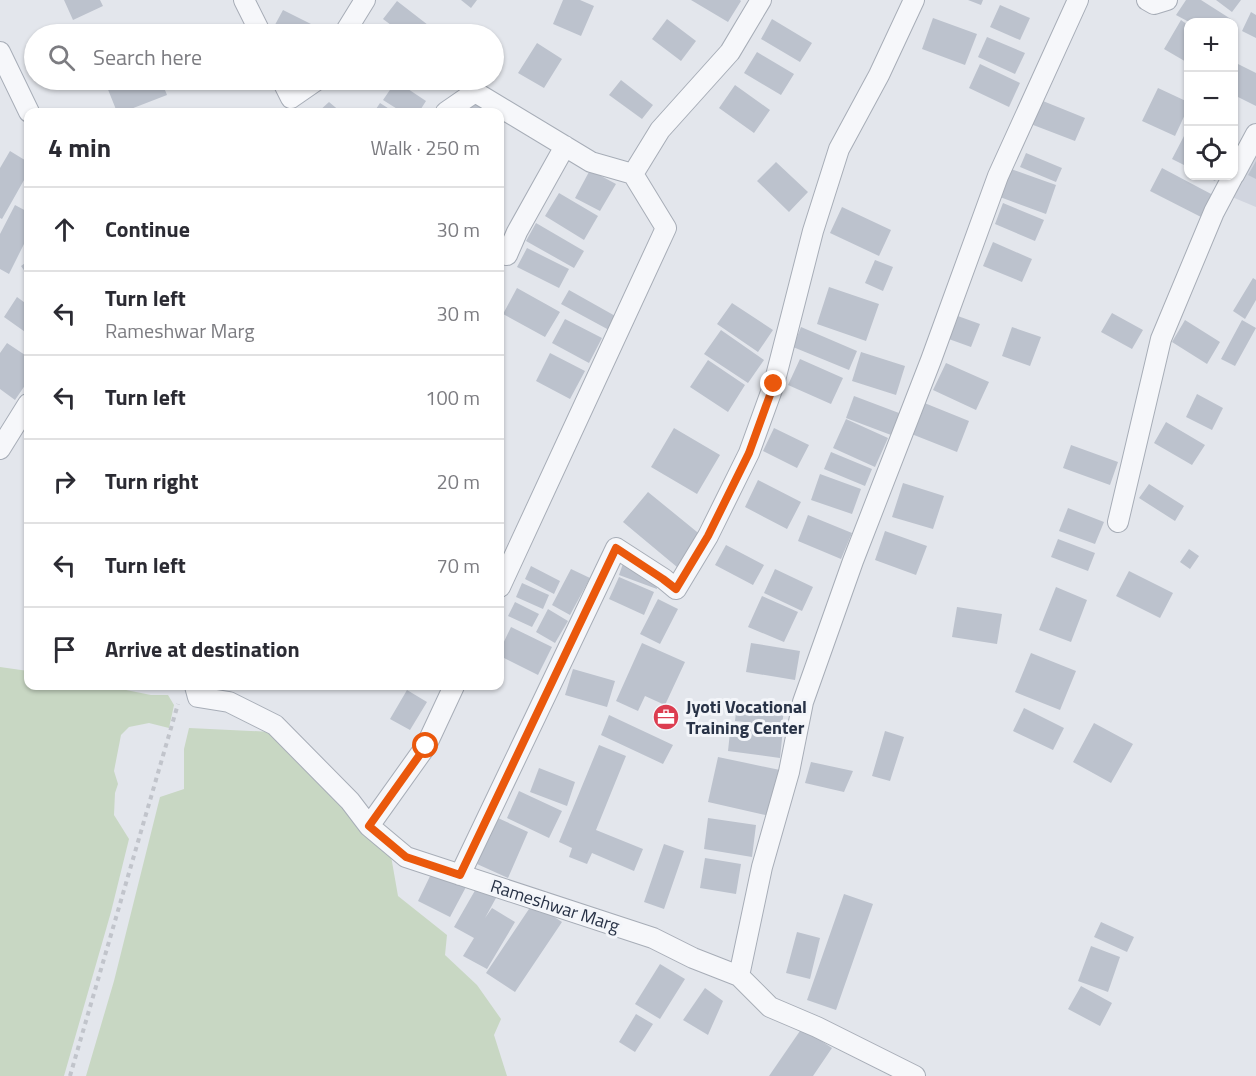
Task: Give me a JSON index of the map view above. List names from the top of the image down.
{
  "streets": {
    "street": ["Rameshwar Marg"]
  },
  "places": {
    "office": ["Jyoti Vocational Training Center"]
  },
  "page": {
    "map_buttons": ["+", "−"],
    "search": "Search here",
    "heading": ["4 min", "Walk · 250 m"],
    "list": [
      ["Continue", "30 m"],
      ["Turn left", "Rameshwar Marg", "30 m"],
      ["Turn left", "100 m"],
      ["Turn right", "20 m"],
      ["Turn left", "70 m"],
      "Arrive at destination"
    ]
  }
}
